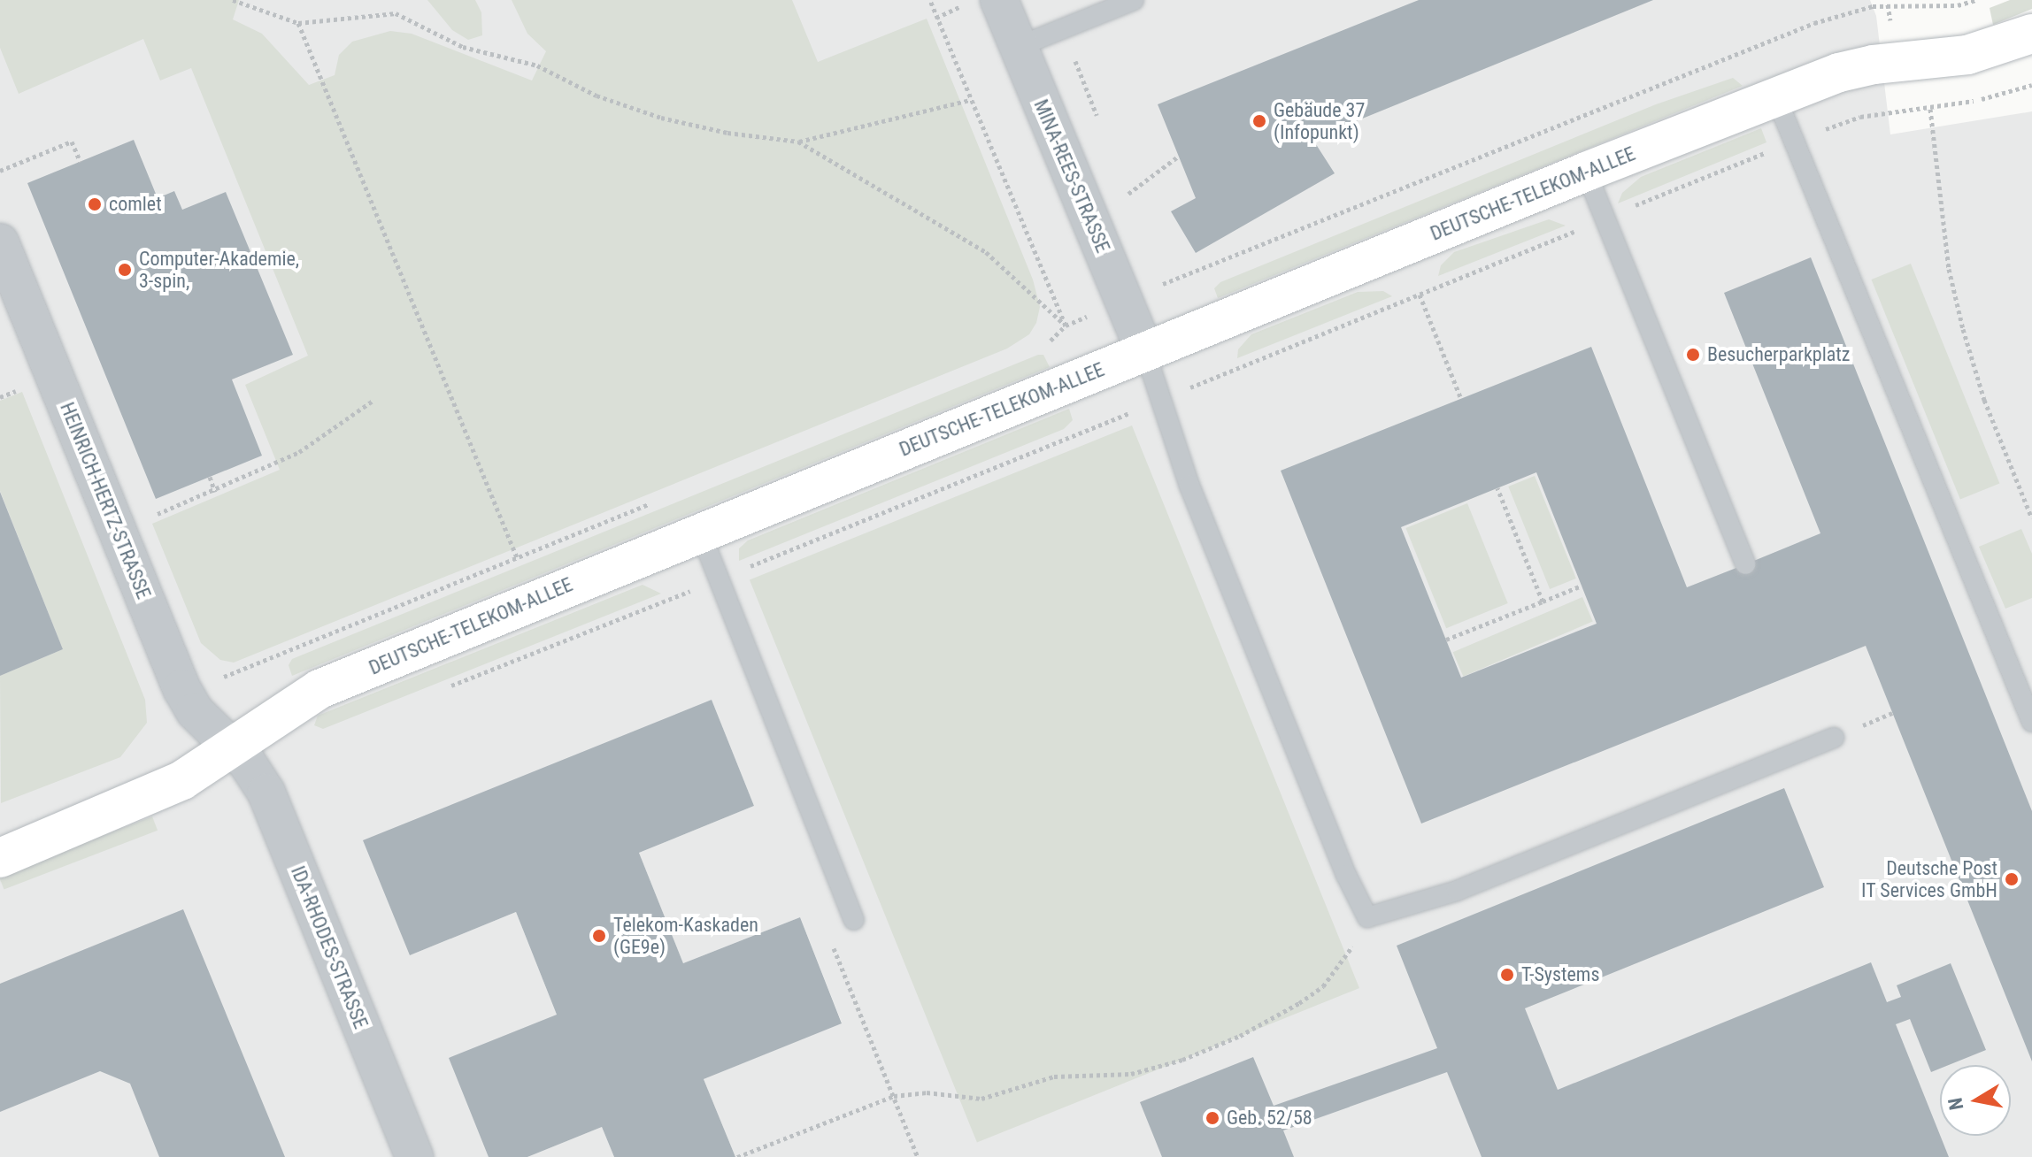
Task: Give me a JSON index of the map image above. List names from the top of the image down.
{
  "streets": {
    "main road": ["DEUTSCHE-TELEKOM-ALLEE"],
    "street": ["MINA-REES-STRASSE", "HEINRICH-HERTZ-STRASSE", "IDA-RHODES-STRASSE"]
  },
  "crossings": [
    ["MINA-REES-STRASSE", "DEUTSCHE-TELEKOM-ALLEE"],
    ["DEUTSCHE-TELEKOM-ALLEE", "HEINRICH-HERTZ-STRASSE"],
    ["DEUTSCHE-TELEKOM-ALLEE", "IDA-RHODES-STRASSE"],
    ["HEINRICH-HERTZ-STRASSE", "IDA-RHODES-STRASSE"]
  ],
  "places": [
    "Gebäude 37 (Infopunkt)",
    "comlet",
    "Computer-Akademie, 3-spin,",
    "Besucherparkplatz",
    "Deutsche Post IT Services GmbH",
    "Telekom-Kaskaden (GE9e)",
    "T-Systems",
    "Geb. 52/58"
  ],
  "north": "left"
}
